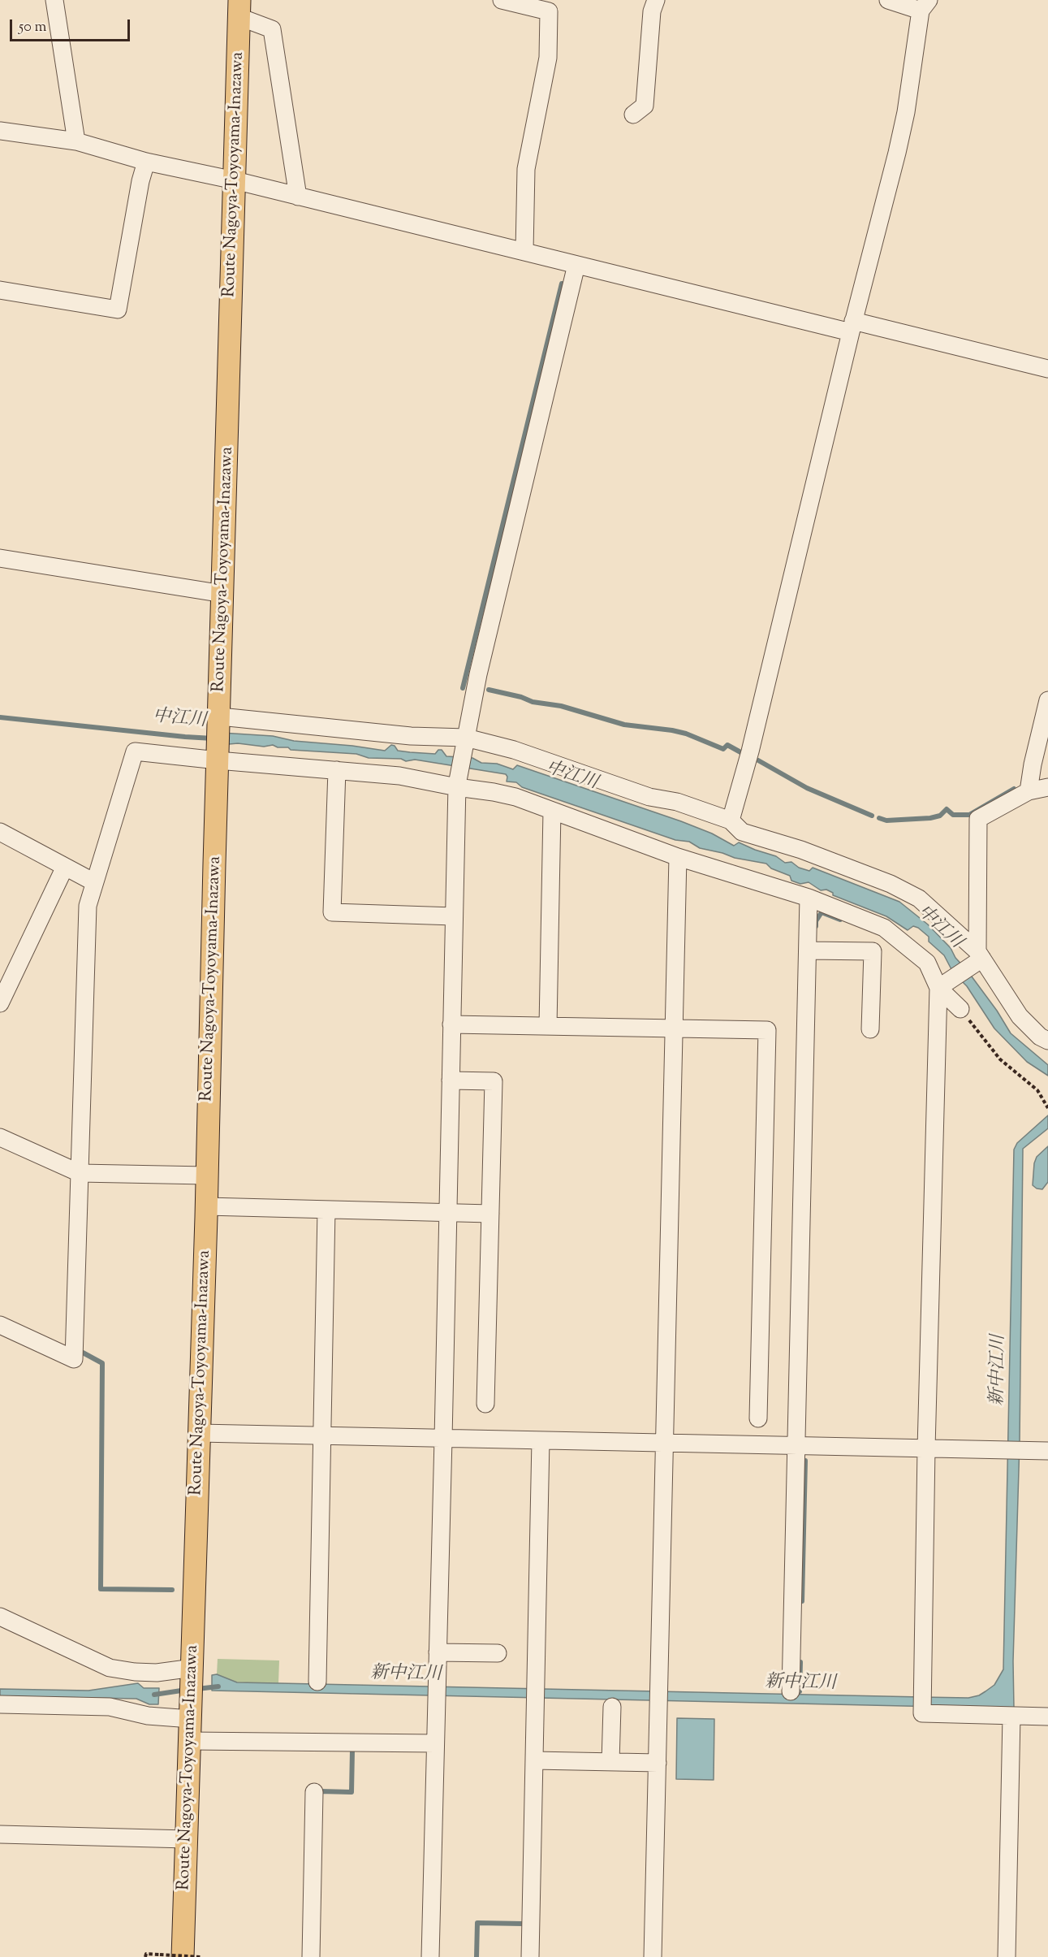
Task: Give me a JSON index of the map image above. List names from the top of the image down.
{
  "streets": {
    "main road": ["Route Nagoya-Toyoyama-Inazawa"]
  },
  "water": ["中江川", "新中江川"],
  "scale_bar": "50 m"
}
